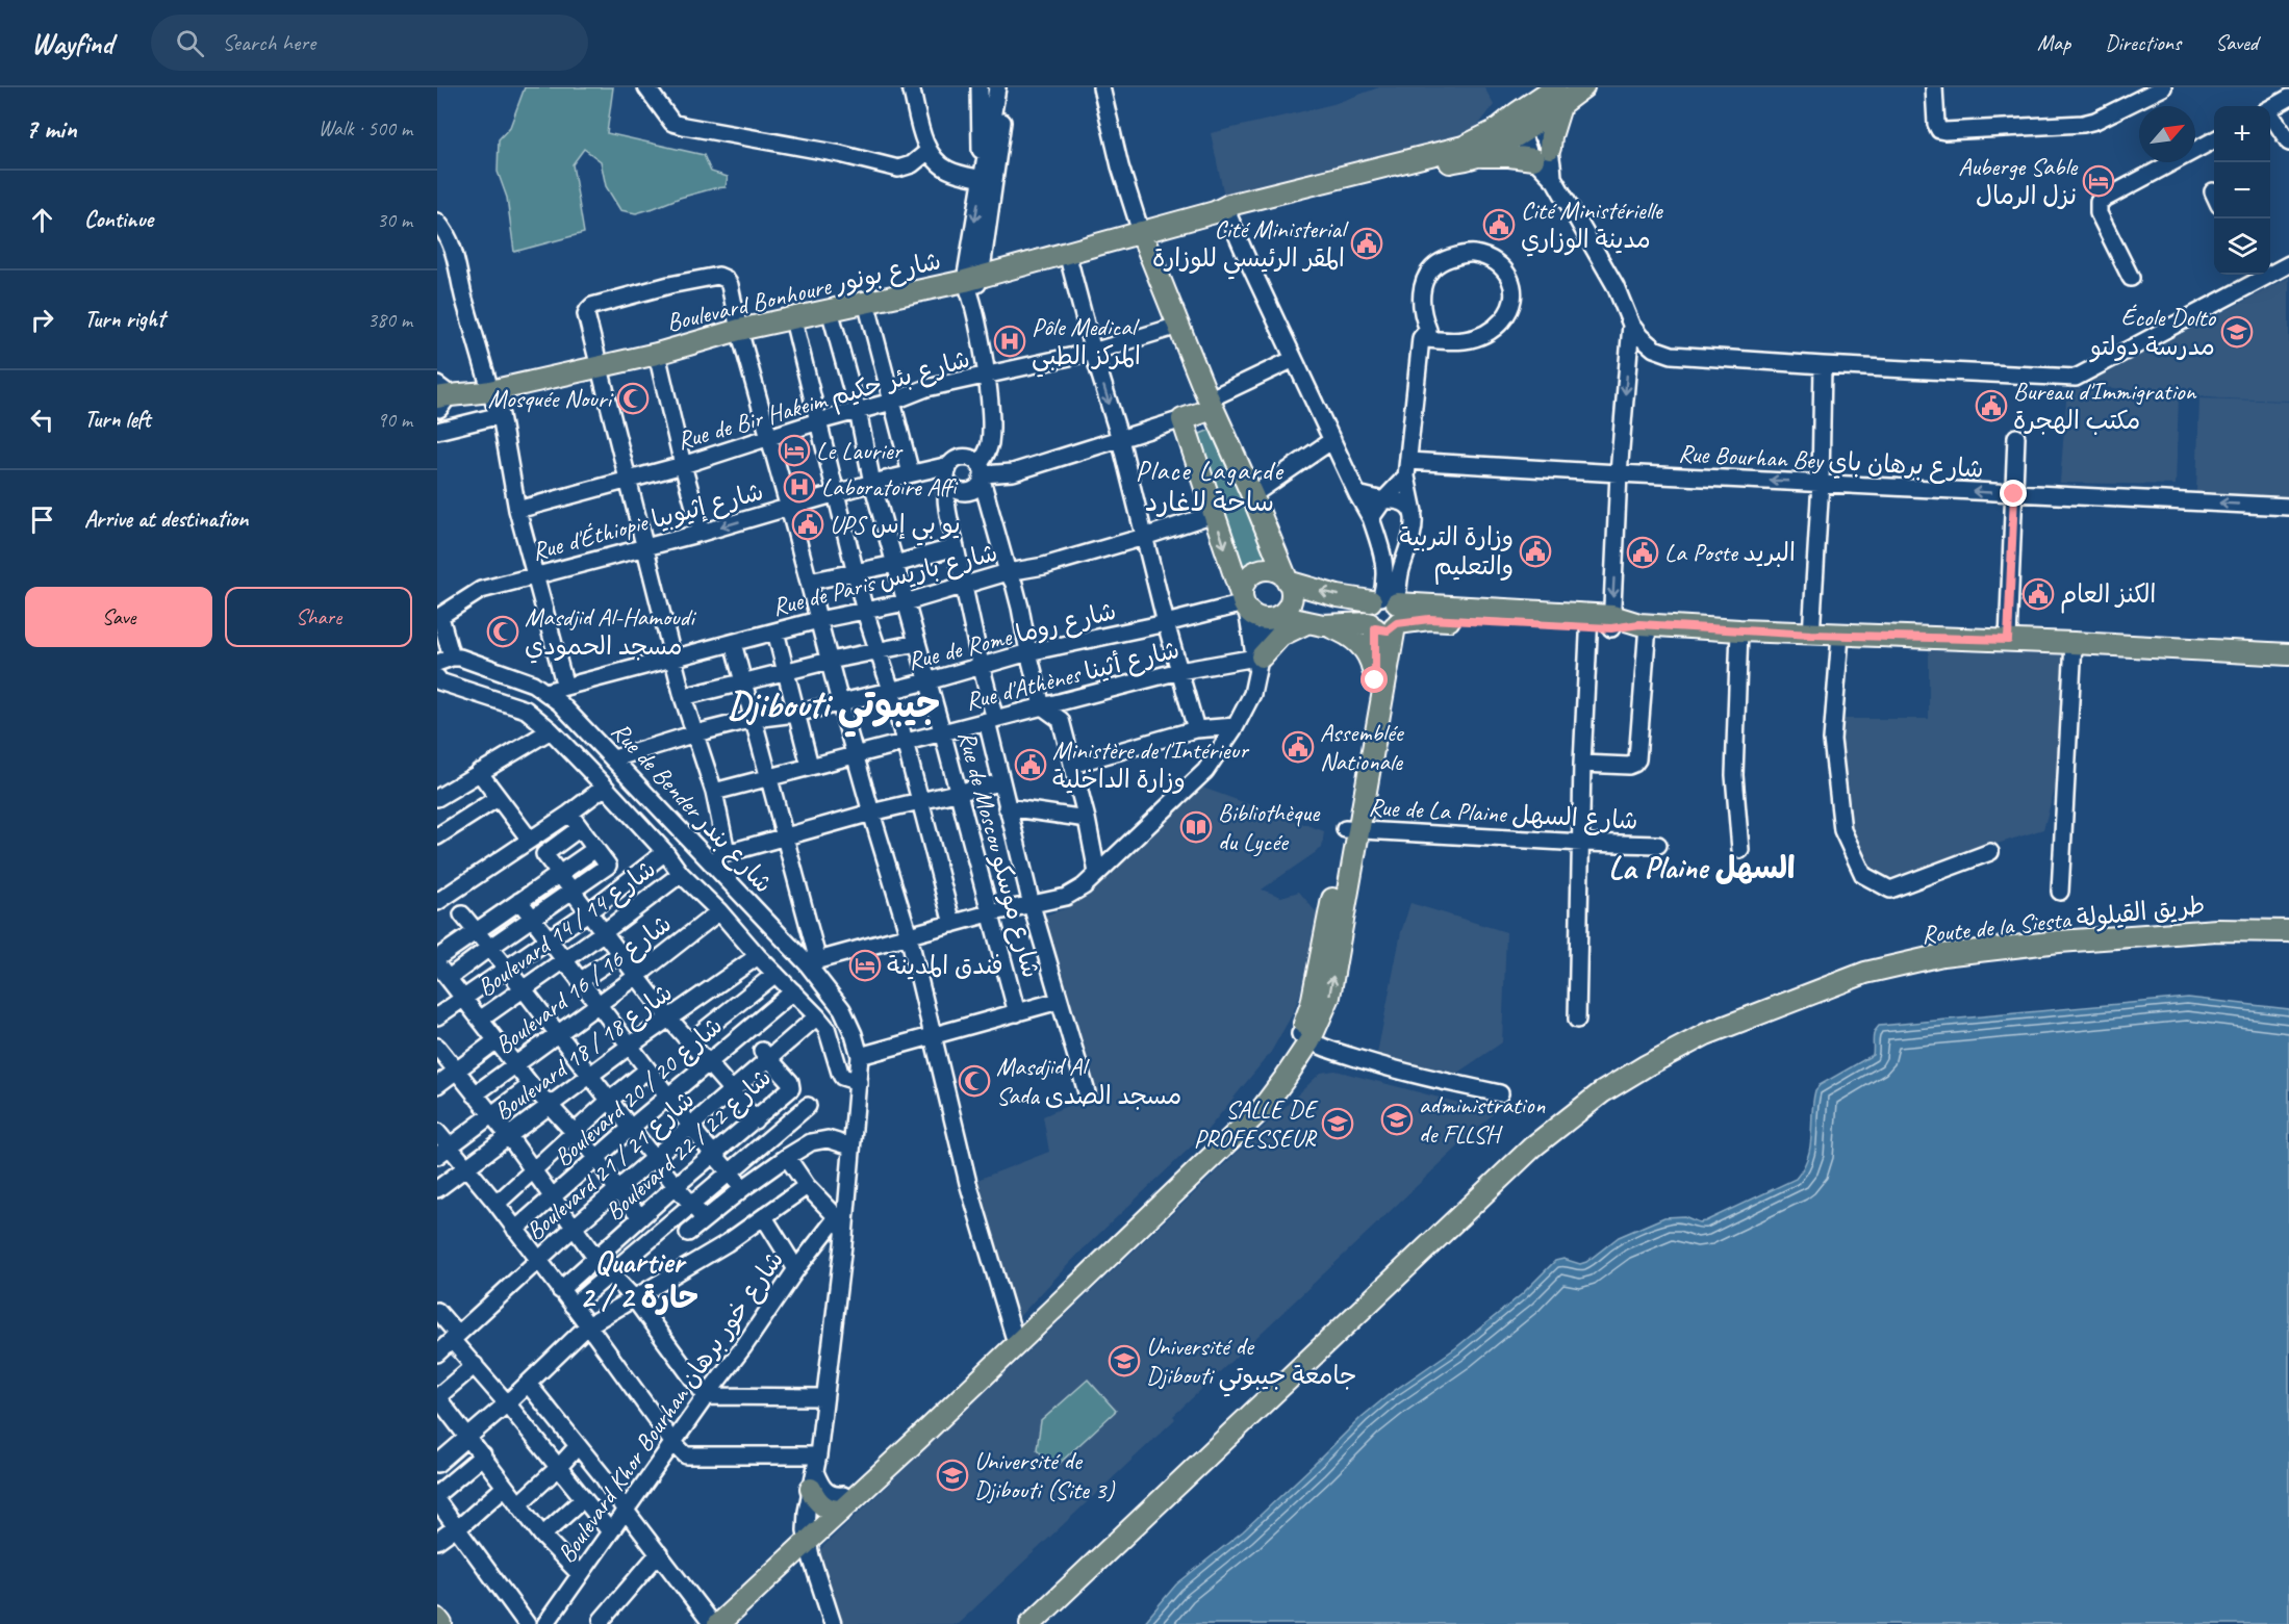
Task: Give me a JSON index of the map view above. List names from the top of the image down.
{
  "streets": {
    "main road": ["Boulevard Bonhoure شارع بونور", "Route de la Siesta طريق القيلولة"],
    "street": [
      "Rue de Bir Hakeim شارع بئر حكيم",
      "Rue Bourhan Bey شارع برهان باي",
      "Rue d'Éthiopie شارع إثيوبيا",
      "Rue de Paris شارع باريس",
      "Rue de Rome شارع روما",
      "Rue d'Athènes شارع أثينا",
      "Rue de Bender شارع بندر",
      "Rue de La Plaine شارع السهل",
      "Rue de Moscou شارع موسكو",
      "Boulevard 14 / شارع 14",
      "Boulevard 16 / شارع 16",
      "Boulevard 18 / شارع 18",
      "Boulevard 20 / شارع 20",
      "Boulevard 22 / شارع 22",
      "Boulevard 21 / شارع 21",
      "Boulevard Khor Bourhan شارع خور برهان"
    ]
  },
  "crossings": [
    ["Boulevard Bonhoure شارع بونور", "Rue de Moscou شارع موسكو"],
    ["Rue de Bir Hakeim شارع بئر حكيم", "Rue de Moscou شارع موسكو"],
    ["Rue d'Éthiopie شارع إثيوبيا", "Rue de Moscou شارع موسكو"],
    ["Rue de Paris شارع باريس", "Rue de Bender شارع بندر"],
    ["Rue de Paris شارع باريس", "Rue de Moscou شارع موسكو"],
    ["Rue de Rome شارع روما", "Rue de Bender شارع بندر"],
    ["Rue de Rome شارع روما", "Rue de Moscou شارع موسكو"],
    ["Rue d'Athènes شارع أثينا", "Rue de Moscou شارع موسكو"],
    ["Boulevard 22 / شارع 22", "Boulevard 21 / شارع 21"]
  ],
  "districts": [
    "Place Lagarde ساحة لاغارد",
    "Djibouti جيبوتي",
    "La Plaine السهل",
    "Quartier 2 / حارة 2"
  ],
  "places": {
    "hotel": ["Auberge Sable نزل الرمال", "Le Laurier", "فندق المدينة"],
    "public building": [
      "Cité Ministérielle مدينة الوزاري",
      "Cité Ministerial المقر الرئيسي للوزارة",
      "Bureau d'Immigration مكتب الهجرة",
      "UPS يو بي إس",
      "وزارة التربية والتعليم",
      "La Poste البريد",
      "الكنز العام",
      "Assemblée Nationale",
      "Ministère de l'Intérieur وزارة الداخلية"
    ],
    "school or university": [
      "École Dolto مدرسة دولتو",
      "administration de FLLSH",
      "SALLE DE PROFESSEUR",
      "Université de Djibouti جامعة جيبوتي",
      "Université de Djibouti (Site 3)"
    ],
    "hospital": ["Pôle Medical المركز الطبي", "Laboratoire Affi"],
    "mosque": ["Mosquée Nouri", "Masdjid Al-Hamoudi مسجد الحمودي", "Masdjid Al Sada مسجد الصدى"],
    "library": ["Bibliothèque du Lycée"]
  },
  "north": "top right",
  "page": {
    "header": "Wayfind",
    "search": "Search here",
    "nav": ["Map", "Directions", "Saved"],
    "heading": ["7 min", "Walk · 500 m"],
    "map_buttons": ["+", "−"],
    "list": [
      ["Continue", "30 m"],
      ["Turn right", "380 m"],
      ["Turn left", "90 m"],
      "Arrive at destination"
    ],
    "buttons": ["Save", "Share"]
  }
}
